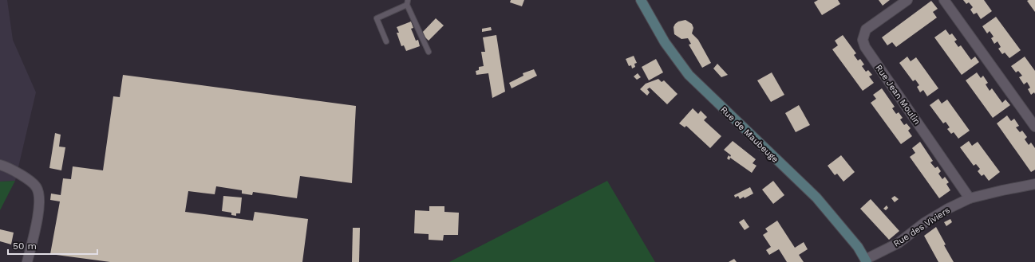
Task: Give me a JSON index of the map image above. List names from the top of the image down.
{
  "streets": {
    "street": ["Rue Jean Moulin", "Rue de Maubeuge", "Rue des Viviers"]
  },
  "crossings": [
    ["Rue Jean Moulin", "Rue des Viviers"],
    ["Rue de Maubeuge", "Rue des Viviers"]
  ],
  "scale_bar": "50 m"
}
